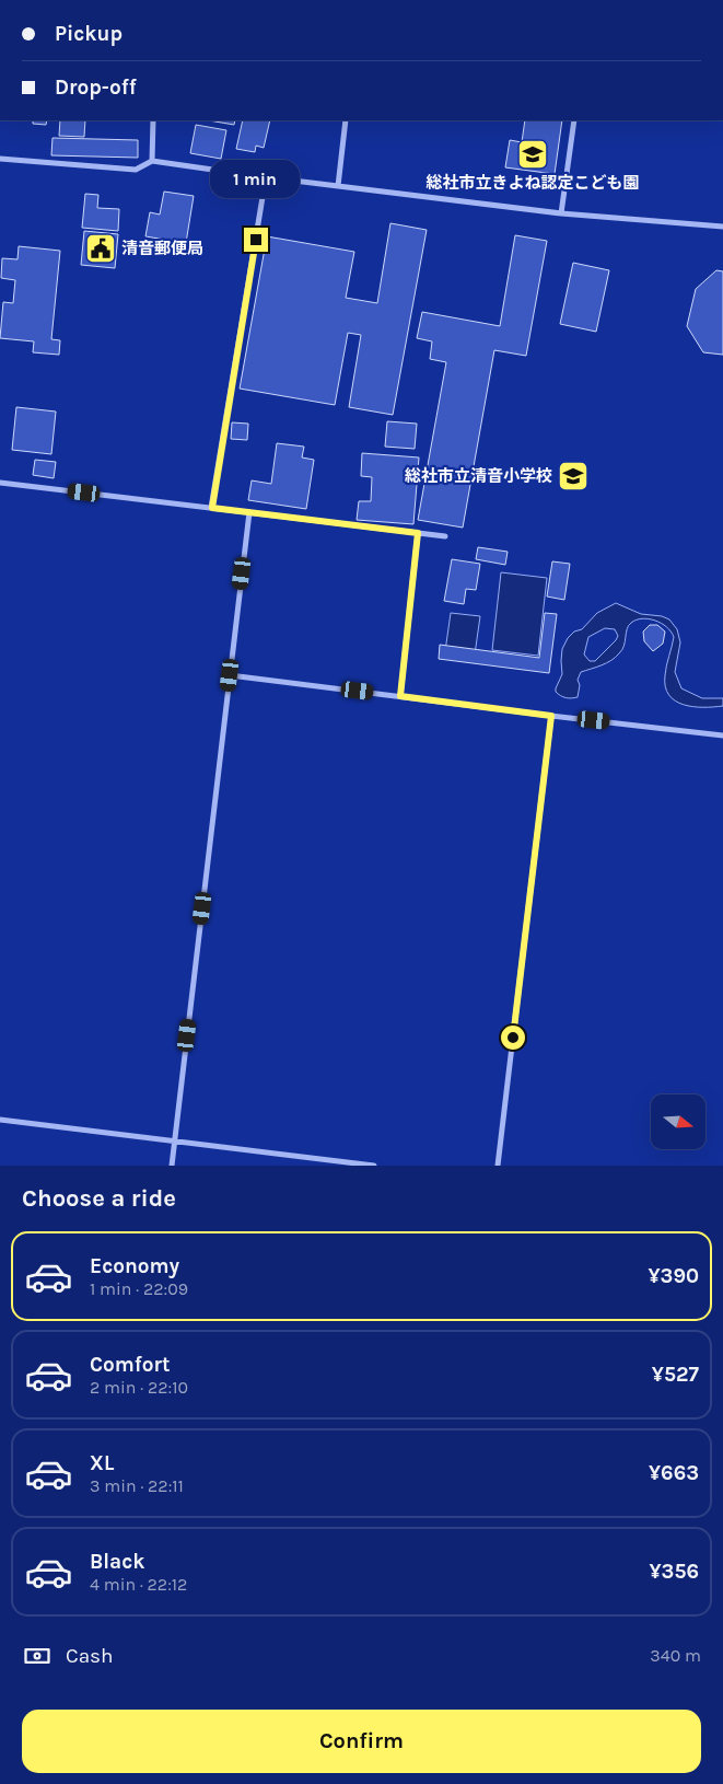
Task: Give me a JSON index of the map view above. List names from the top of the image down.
{
  "places": {
    "school or university": ["総社市立きよね認定こども園", "総社市立清音小学校"],
    "public building": ["清音郵便局"]
  },
  "north": "right",
  "page": {
    "banner": ["Pickup", "Drop-off"],
    "bubble": "1 min",
    "heading": "Choose a ride",
    "list": [
      {
        "name": "Economy",
        "note": "1 min · 22:09",
        "value": "¥390"
      },
      {
        "name": "Comfort",
        "note": "2 min · 22:10",
        "value": "¥527"
      },
      {
        "name": "XL",
        "note": "3 min · 22:11",
        "value": "¥663"
      },
      {
        "name": "Black",
        "note": "4 min · 22:12",
        "value": "¥356"
      }
    ],
    "pay": ["Cash", "340 m"],
    "buttons": "Confirm"
  }
}
